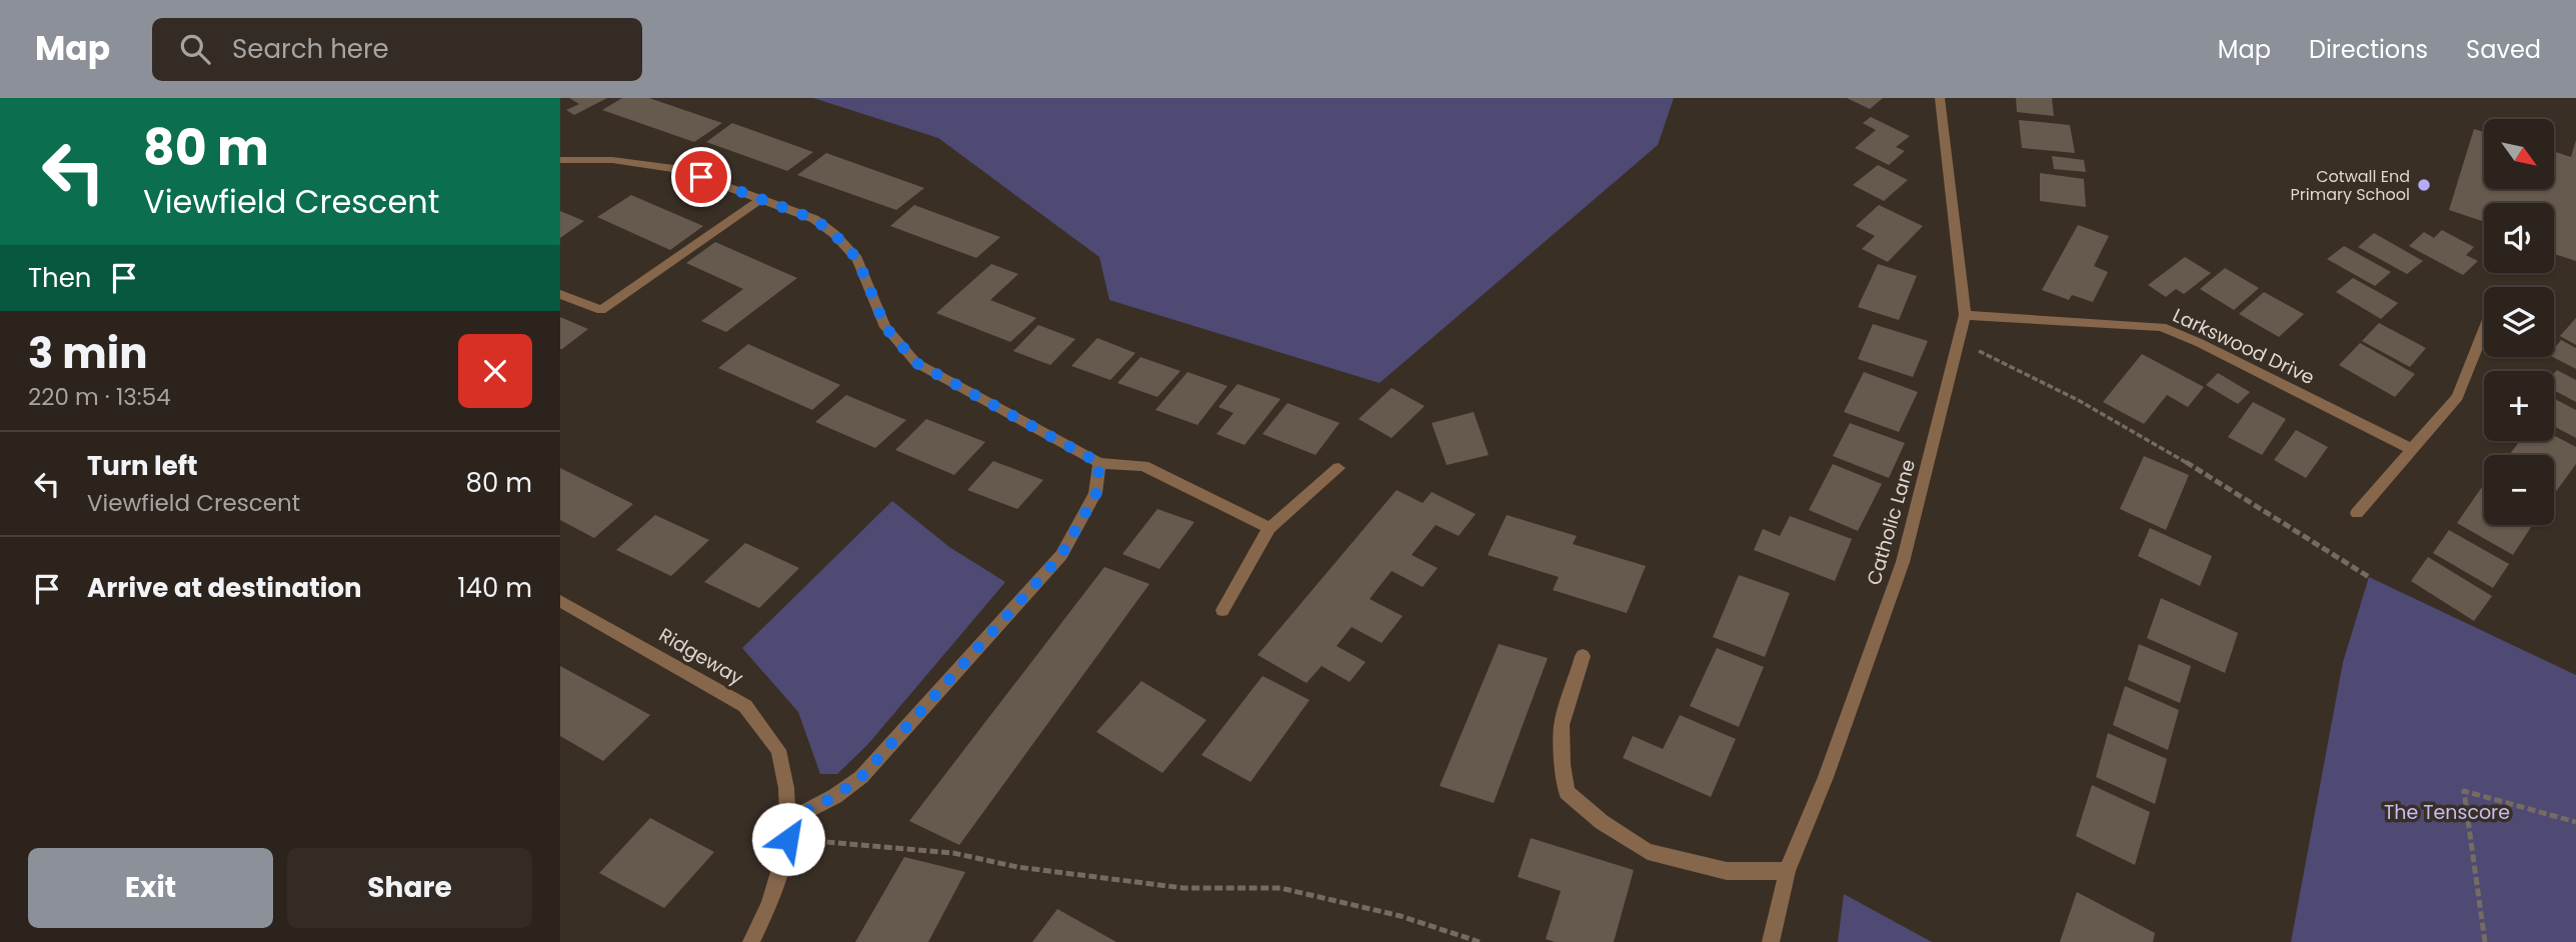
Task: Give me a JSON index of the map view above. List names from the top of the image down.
{
  "streets": {
    "street": ["Larkswood Drive", "Catholic Lane", "Ridgeway"]
  },
  "crossings": [
    ["Larkswood Drive", "Catholic Lane"]
  ],
  "parks": ["The Tenscore"],
  "places": ["Cotwall End Primary School"],
  "north": "bottom right",
  "page": {
    "header": "Map",
    "search": "Search here",
    "nav": ["Map", "Directions", "Saved"],
    "turn": ["80 m", "Viewfield Crescent"],
    "map_buttons": ["+", "−"],
    "then": "Then",
    "heading": ["3 min", "220 m · 13:54"],
    "list": [
      {
        "name": "Turn left",
        "note": "Viewfield Crescent",
        "value": "80 m"
      },
      {
        "name": "Arrive at destination",
        "value": "140 m"
      }
    ],
    "buttons": ["Exit", "Share"]
  }
}
